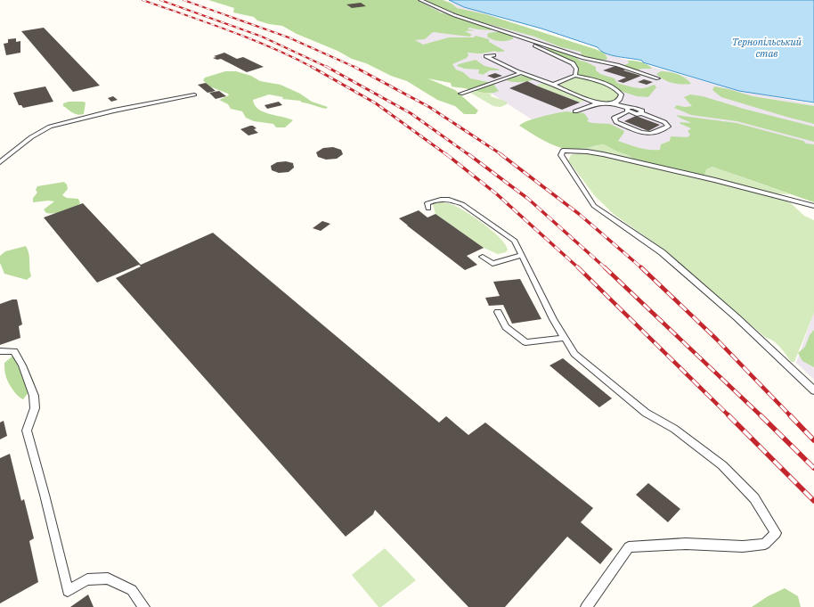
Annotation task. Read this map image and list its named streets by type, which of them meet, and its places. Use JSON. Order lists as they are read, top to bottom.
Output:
{
  "water": ["Тернопільський став"]
}
